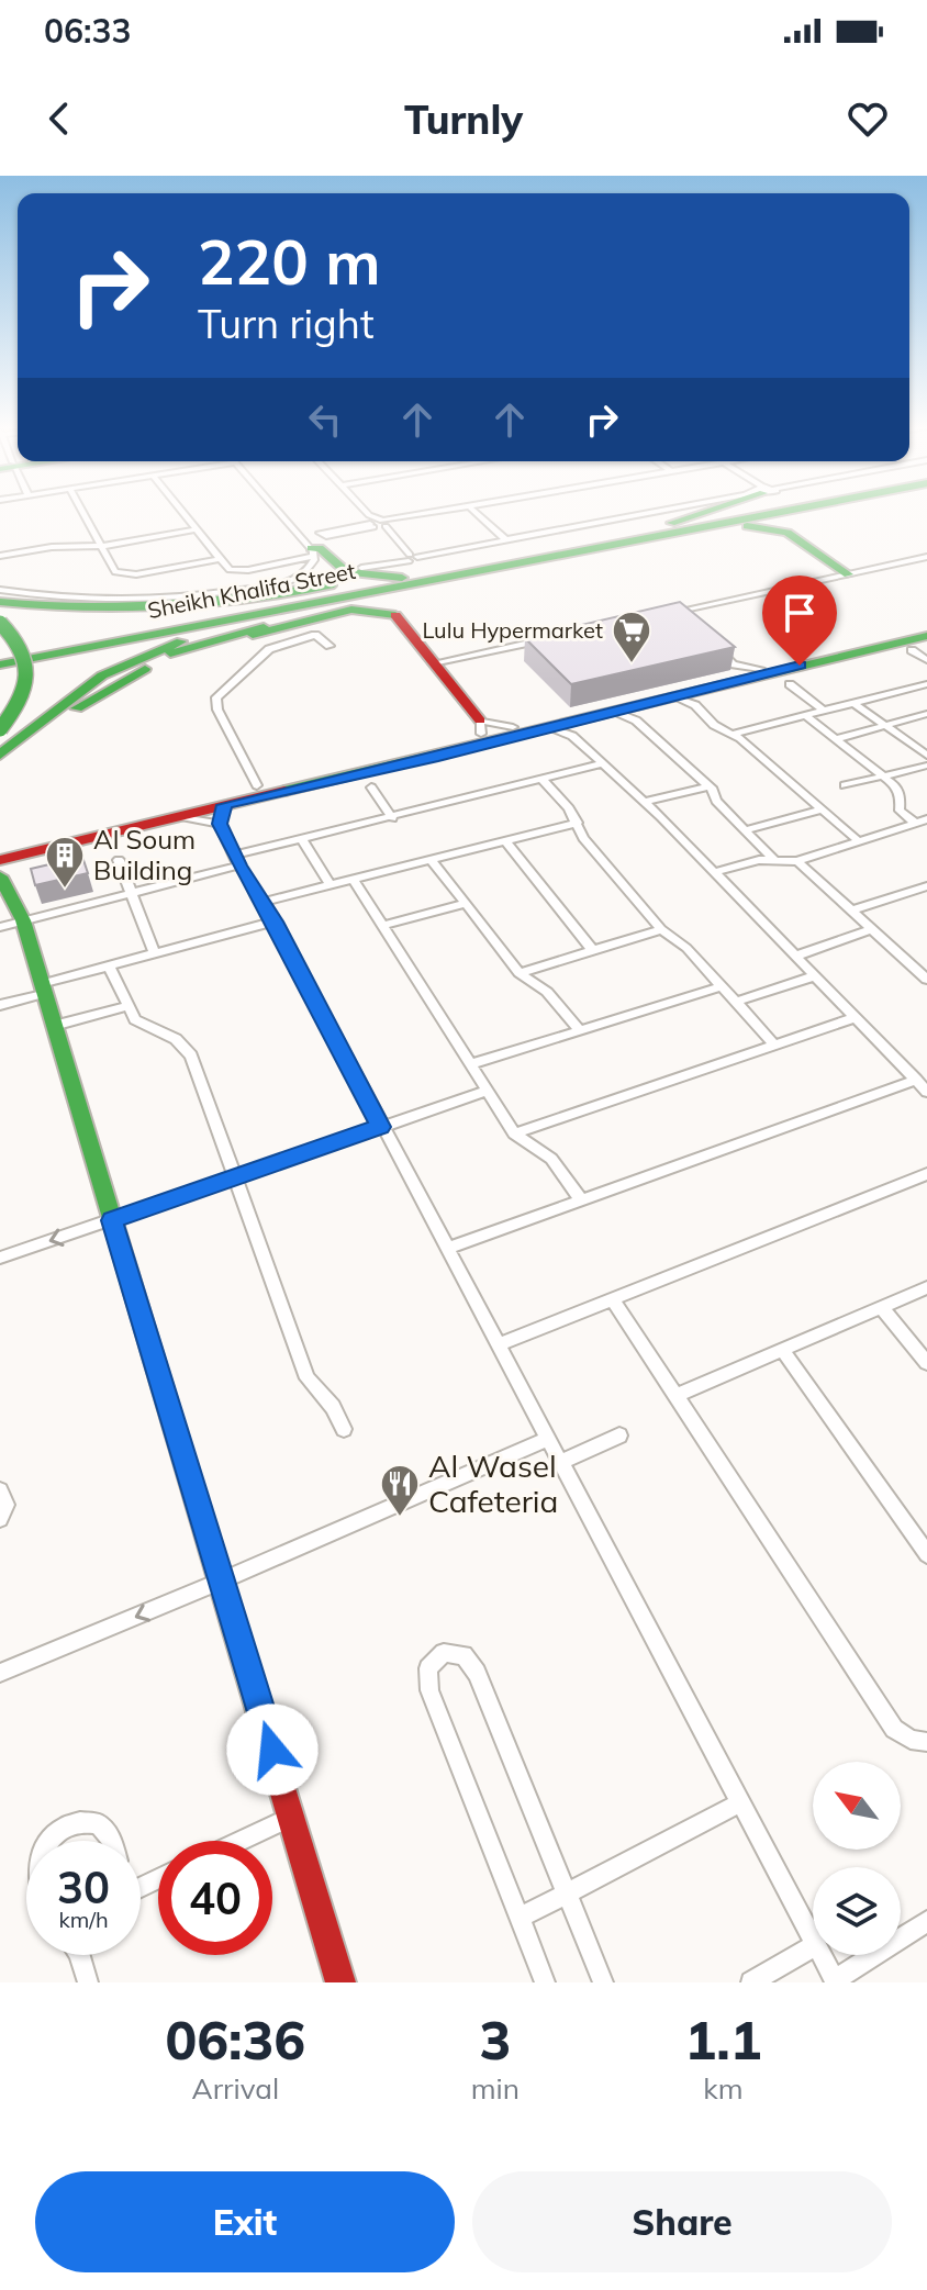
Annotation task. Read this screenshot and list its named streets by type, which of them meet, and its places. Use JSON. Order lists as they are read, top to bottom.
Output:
{
  "streets": {
    "main road": ["Sheikh Khalifa Street"]
  },
  "places": {
    "supermarket": ["Lulu Hypermarket"],
    "building": ["Al Soum Building"],
    "restaurant": ["Al Wasel Cafeteria"]
  },
  "north": "top left",
  "page": {
    "status": "06:33",
    "header": "Turnly",
    "turn": ["220 m", "Turn right"],
    "speed": "30 km/h",
    "limit": "40",
    "eta": [
      "06:36",
      "Arrival",
      "3",
      "min",
      "1.1",
      "km"
    ],
    "buttons": ["Exit", "Share"]
  }
}
